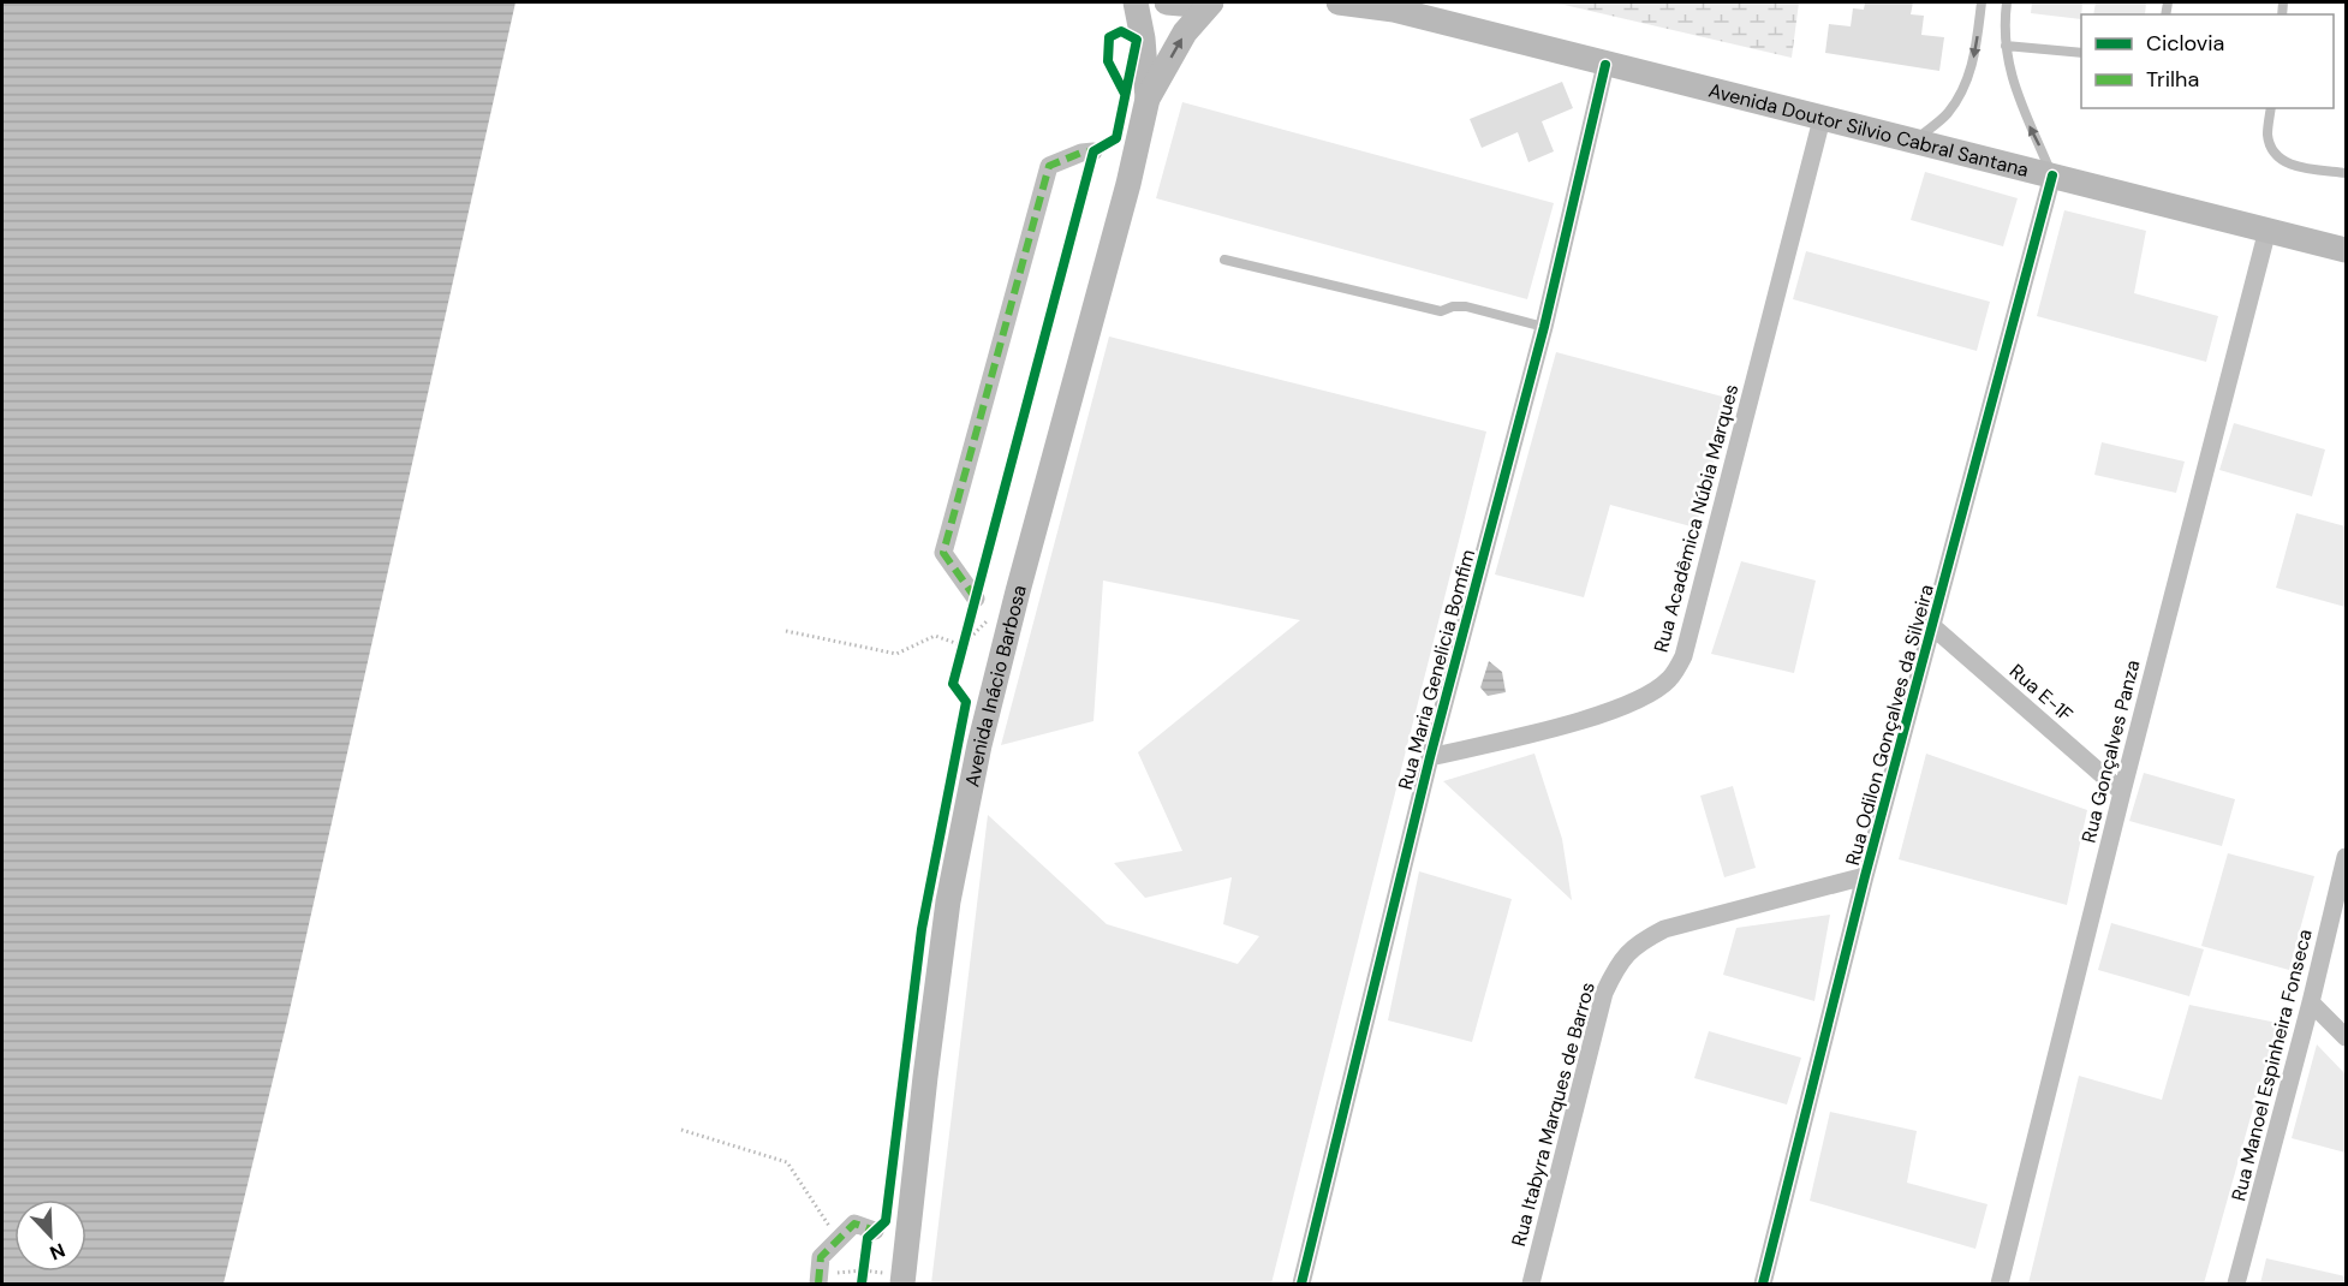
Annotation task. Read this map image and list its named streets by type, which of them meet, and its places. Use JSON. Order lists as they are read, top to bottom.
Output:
{
  "streets": {
    "main road": ["Avenida Doutor Silvio Cabral Santana", "Avenida Inácio Barbosa"],
    "street": [
      "Rua Acadêmica Núbia Marques",
      "Rua Maria Genelicia Bomfim",
      "Rua E-1F",
      "Rua Odilon Gonçalves da Silveira",
      "Rua Gonçalves Panza",
      "Rua Manoel Espinheira Fonseca",
      "Rua Itabyra Marques de Barros"
    ]
  },
  "crossings": [
    ["Avenida Doutor Silvio Cabral Santana", "Rua Acadêmica Núbia Marques"],
    ["Avenida Doutor Silvio Cabral Santana", "Rua Maria Genelicia Bomfim"],
    ["Avenida Doutor Silvio Cabral Santana", "Rua Odilon Gonçalves da Silveira"],
    ["Avenida Doutor Silvio Cabral Santana", "Rua Gonçalves Panza"],
    ["Rua Acadêmica Núbia Marques", "Rua Maria Genelicia Bomfim"],
    ["Rua E-1F", "Rua Odilon Gonçalves da Silveira"],
    ["Rua E-1F", "Rua Gonçalves Panza"],
    ["Rua Odilon Gonçalves da Silveira", "Rua Itabyra Marques de Barros"]
  ],
  "legend": ["Ciclovia", "Trilha"],
  "north": "bottom right"
}
